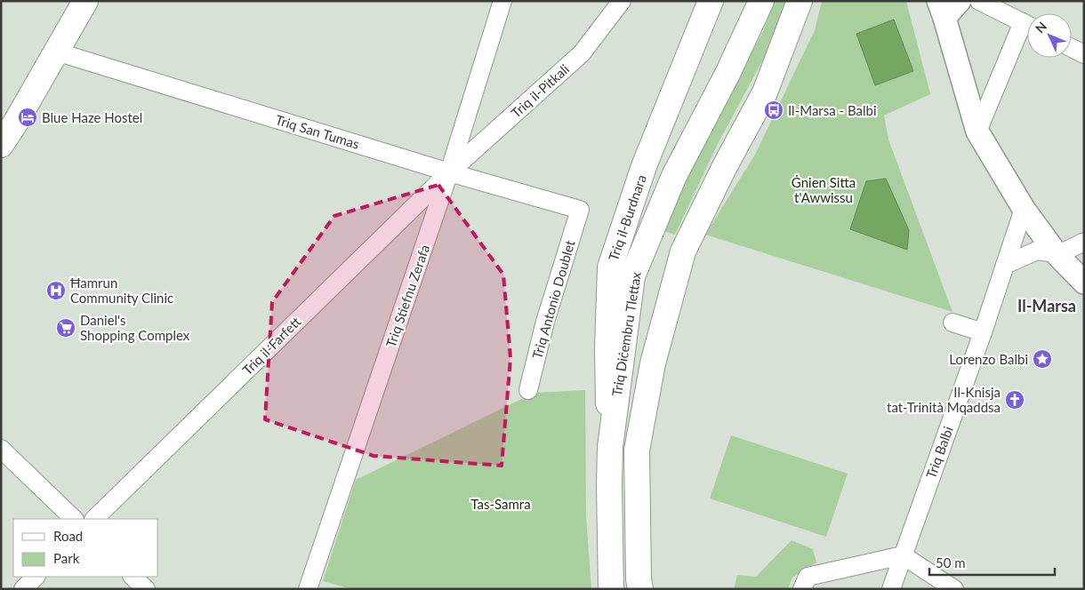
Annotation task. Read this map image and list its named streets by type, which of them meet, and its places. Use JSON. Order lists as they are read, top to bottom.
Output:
{
  "streets": {
    "main road": ["Triq il-Burdnara", "Triq Diċembru Tlettax"],
    "street": [
      "Triq il-Pitkali",
      "Triq San Tumas",
      "Triq Stiefnu Zerafa",
      "Triq Antonio Doublet",
      "Triq il-Farfett",
      "Triq Balbi"
    ]
  },
  "crossings": [
    ["Triq il-Pitkali", "Triq San Tumas"],
    ["Triq il-Pitkali", "Triq Stiefnu Zerafa"],
    ["Triq il-Pitkali", "Triq il-Farfett"],
    ["Triq San Tumas", "Triq Stiefnu Zerafa"],
    ["Triq San Tumas", "Triq Antonio Doublet"],
    ["Triq San Tumas", "Triq il-Farfett"],
    ["Triq il-Burdnara", "Triq Diċembru Tlettax"],
    ["Triq Stiefnu Zerafa", "Triq il-Farfett"]
  ],
  "districts": ["Il-Marsa"],
  "parks": ["Ġnien Sitta t'Awwissu", "Tas-Samra"],
  "places": {
    "bus stop": ["Il-Marsa - Balbi"],
    "hotel": ["Blue Haze Hostel"],
    "hospital": ["Ħamrun Community Clinic"],
    "supermarket": ["Daniel's Shopping Complex"],
    "place": ["Lorenzo Balbi"],
    "church": ["Il-Knisja tat-Trinità Mqaddsa"]
  },
  "legend": ["Road", "Park"],
  "scale_bar": "50 m",
  "north": "top left"
}
